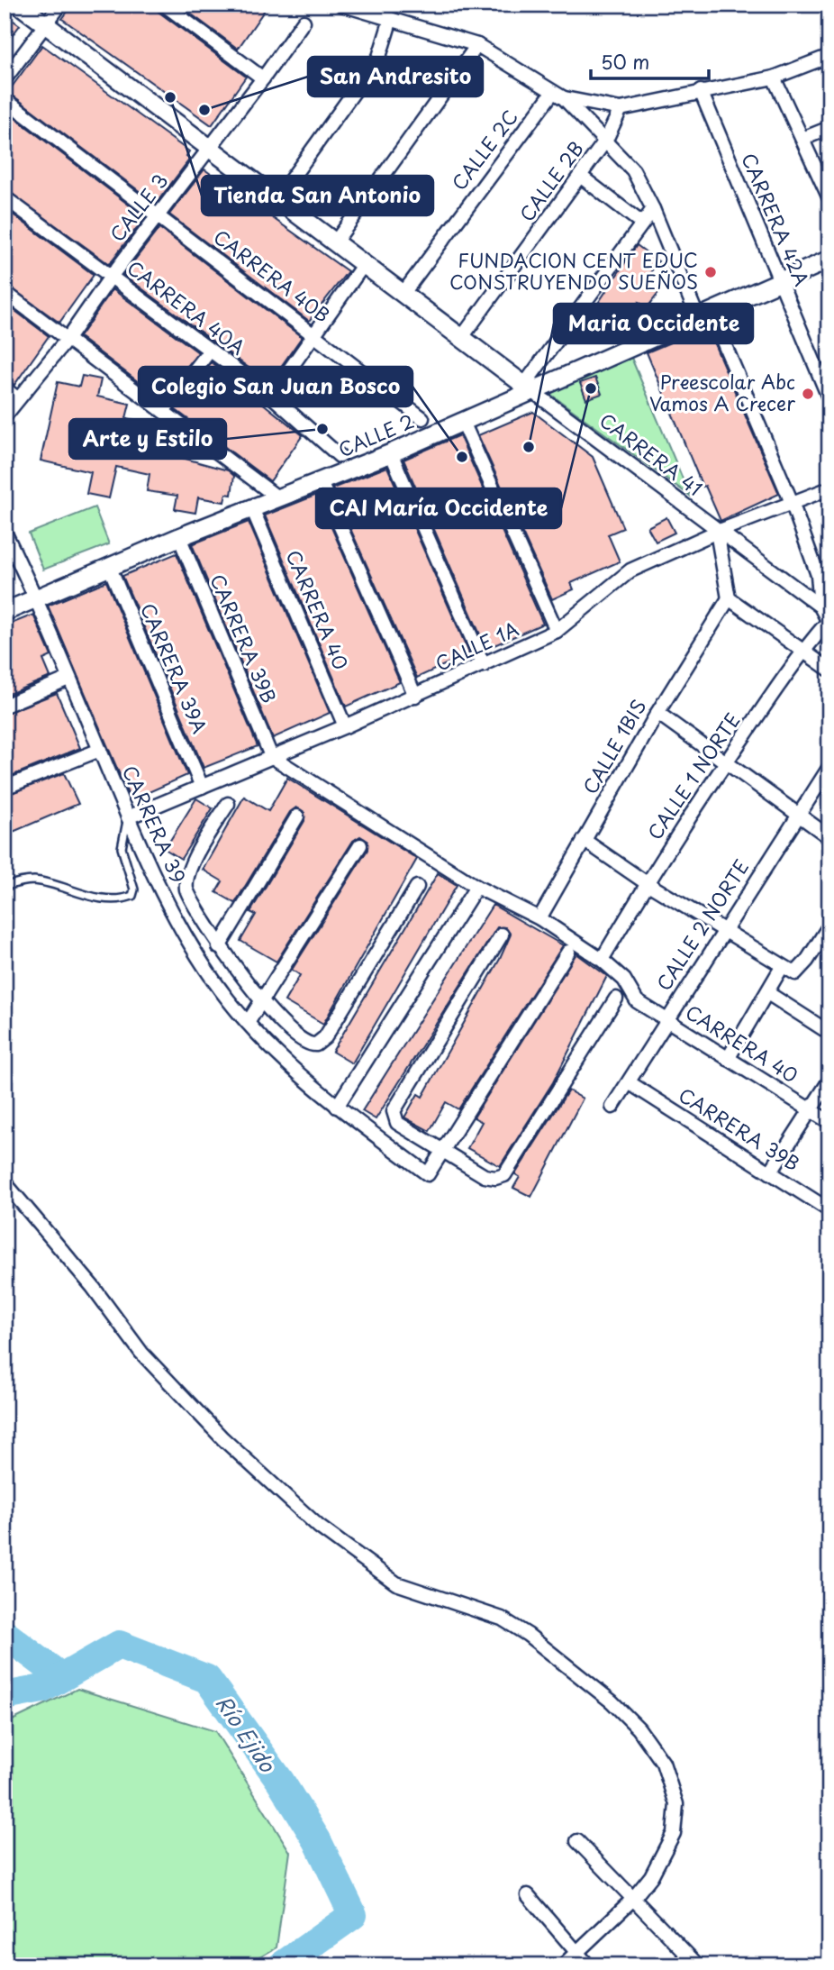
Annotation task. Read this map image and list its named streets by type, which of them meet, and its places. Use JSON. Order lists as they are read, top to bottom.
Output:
{
  "streets": {
    "street": [
      "CALLE 2C",
      "CALLE 2B",
      "CALLE 3",
      "CARRERA 42A",
      "CARRERA 40B",
      "CARRERA 40A",
      "CALLE 2",
      "CARRERA 41",
      "CARRERA 40",
      "CARRERA 39B",
      "CALLE 1A",
      "CARRERA 39A",
      "CALLE 1BIS",
      "CALLE 1 NORTE",
      "CARRERA 39",
      "CALLE 2 NORTE"
    ]
  },
  "crossings": [
    ["CALLE 2C", "CARRERA 41"],
    ["CALLE 2B", "CARRERA 41"],
    ["CALLE 3", "CARRERA 40B"],
    ["CALLE 3", "CARRERA 40A"],
    ["CALLE 3", "CARRERA 41"],
    ["CARRERA 42A", "CALLE 2"],
    ["CALLE 2", "CARRERA 41"],
    ["CALLE 2", "CARRERA 40"],
    ["CALLE 2", "CARRERA 39B"],
    ["CALLE 2", "CARRERA 39A"],
    ["CALLE 2", "CARRERA 39"],
    ["CARRERA 41", "CALLE 1A"],
    ["CARRERA 41", "CALLE 1 NORTE"],
    ["CARRERA 40", "CALLE 1A"],
    ["CARRERA 40", "CALLE 1 NORTE"],
    ["CARRERA 40", "CALLE 2 NORTE"],
    ["CARRERA 39B", "CALLE 1A"],
    ["CARRERA 39B", "CALLE 2 NORTE"],
    ["CALLE 1A", "CARRERA 39A"],
    ["CALLE 1A", "CARRERA 39"]
  ],
  "water": ["Río Ejido"],
  "places": [
    "Tienda San Antonio",
    "San Andresito",
    "FUNDACION CENT EDUC CONSTRUYENDO SUEÑOS",
    "CAI María Occidente",
    "Preescolar Abc Vamos A Crecer",
    "Arte y Estilo",
    "Maria Occidente",
    "Colegio San Juan Bosco"
  ],
  "scale_bar": "50 m"
}
